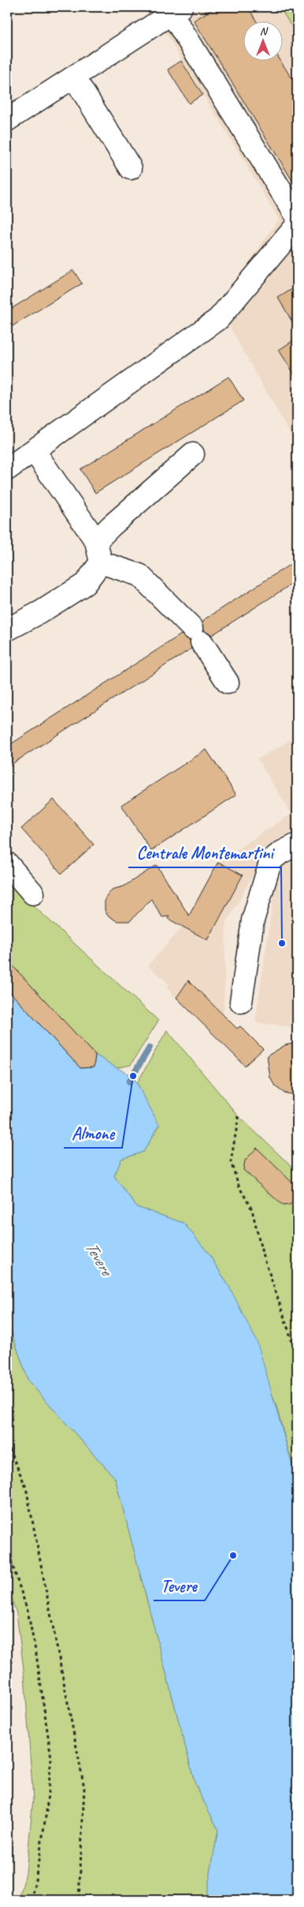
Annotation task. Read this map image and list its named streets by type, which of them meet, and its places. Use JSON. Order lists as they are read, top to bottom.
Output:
{
  "water": ["Tevere"],
  "places": ["Centrale Montemartini", "Almone", "Tevere"],
  "north": "top"
}
